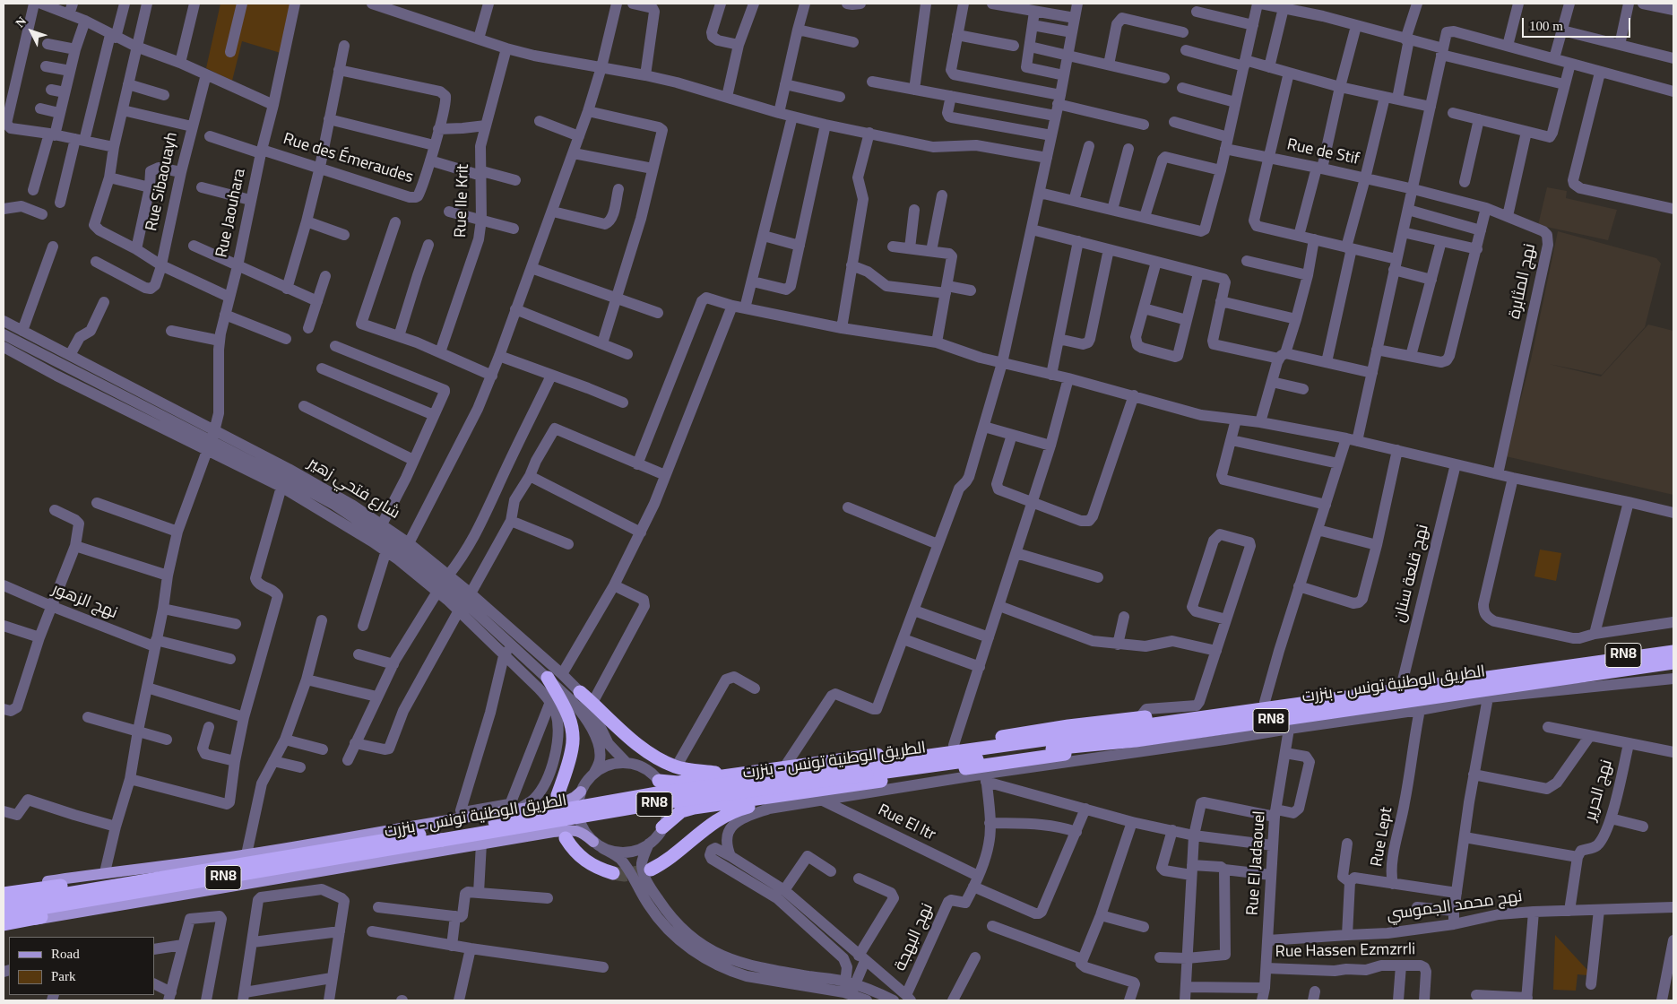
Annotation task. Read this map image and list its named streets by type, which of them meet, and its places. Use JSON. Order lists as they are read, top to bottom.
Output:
{
  "streets": {
    "highway": ["RN8", "الطريق الوطنية تونس - بنزرت"],
    "street": [
      "Rue de Stif",
      "Rue des Émeraudes",
      "Rue Sibaouayh",
      "Rue Ile Krit",
      "Rue Jaouhara",
      "نهج المثابرة",
      "شارع فتحي زهير",
      "نهج قلعة سنان",
      "نهج الزهور",
      "نهج الحرير",
      "Rue El Itr",
      "Rue Lept",
      "Rue El Jadaouel",
      "نهج محمد الجموسي",
      "نهج البهجة",
      "Rue Hassen Ezmzrrli"
    ]
  },
  "crossings": [
    ["Rue de Stif", "نهج المثابرة"],
    ["Rue des Émeraudes", "Rue Jaouhara"],
    ["Rue Jaouhara", "شارع فتحي زهير"],
    ["Rue Jaouhara", "نهج الزهور"],
    ["شارع فتحي زهير", "RN8"],
    ["نهج قلعة سنان", "الطريق الوطنية تونس - بنزرت"],
    ["RN8", "الطريق الوطنية تونس - بنزرت"],
    ["Rue El Itr", "نهج البهجة"],
    ["Rue El Jadaouel", "نهج محمد الجموسي"],
    ["Rue El Jadaouel", "Rue Hassen Ezmzrrli"]
  ],
  "legend": ["Road", "Park"],
  "scale_bar": "100 m",
  "north": "top left"
}
